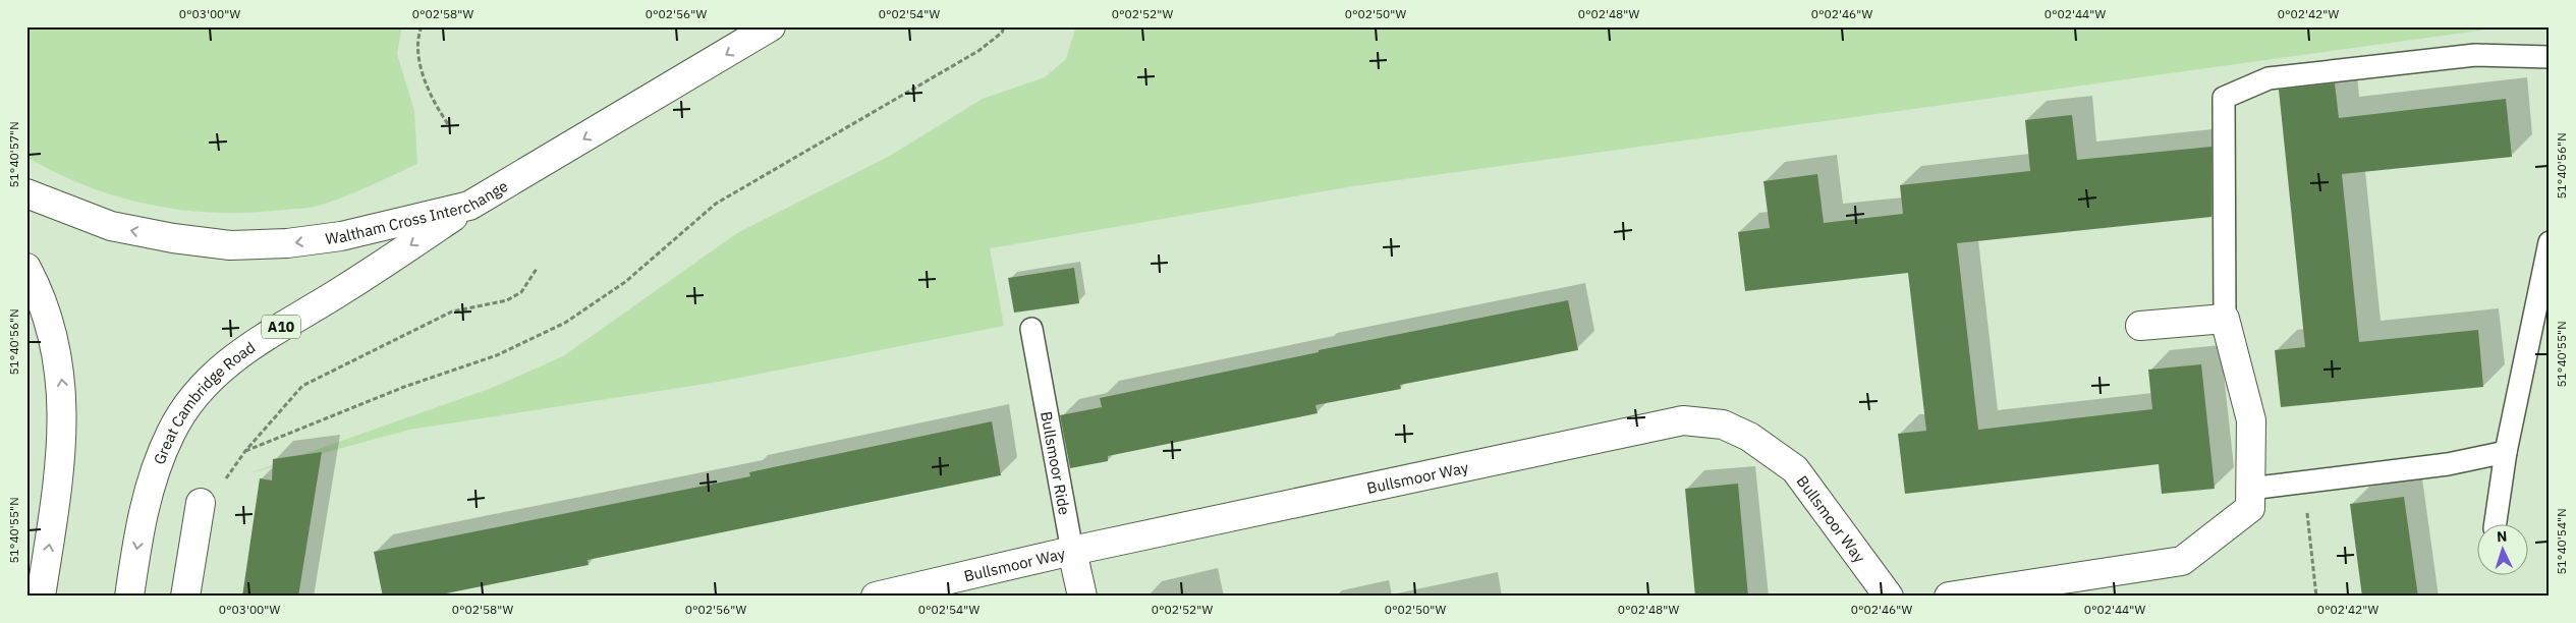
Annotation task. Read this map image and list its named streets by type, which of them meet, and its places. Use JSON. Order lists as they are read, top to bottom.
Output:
{
  "streets": {
    "main road": [
      "Waltham Cross Interchange",
      "A10",
      "Great Cambridge Road",
      "Bullsmoor Ride",
      "Bullsmoor Way"
    ]
  },
  "crossings": [
    ["Waltham Cross Interchange", "Great Cambridge Road"],
    ["Bullsmoor Ride", "Bullsmoor Way"]
  ],
  "one_way": ["Waltham Cross Interchange", "Great Cambridge Road"],
  "north": "top",
  "coordinates": [
    "0°03'00\"W",
    "0°02'58\"W",
    "0°02'56\"W",
    "0°02'54\"W",
    "0°02'52\"W",
    "0°02'50\"W",
    "0°02'48\"W",
    "0°02'46\"W",
    "0°02'44\"W",
    "0°02'42\"W",
    "51°40'57\"N",
    "51°40'56\"N",
    "51°40'55\"N",
    "51°40'54\"N"
  ]
}
